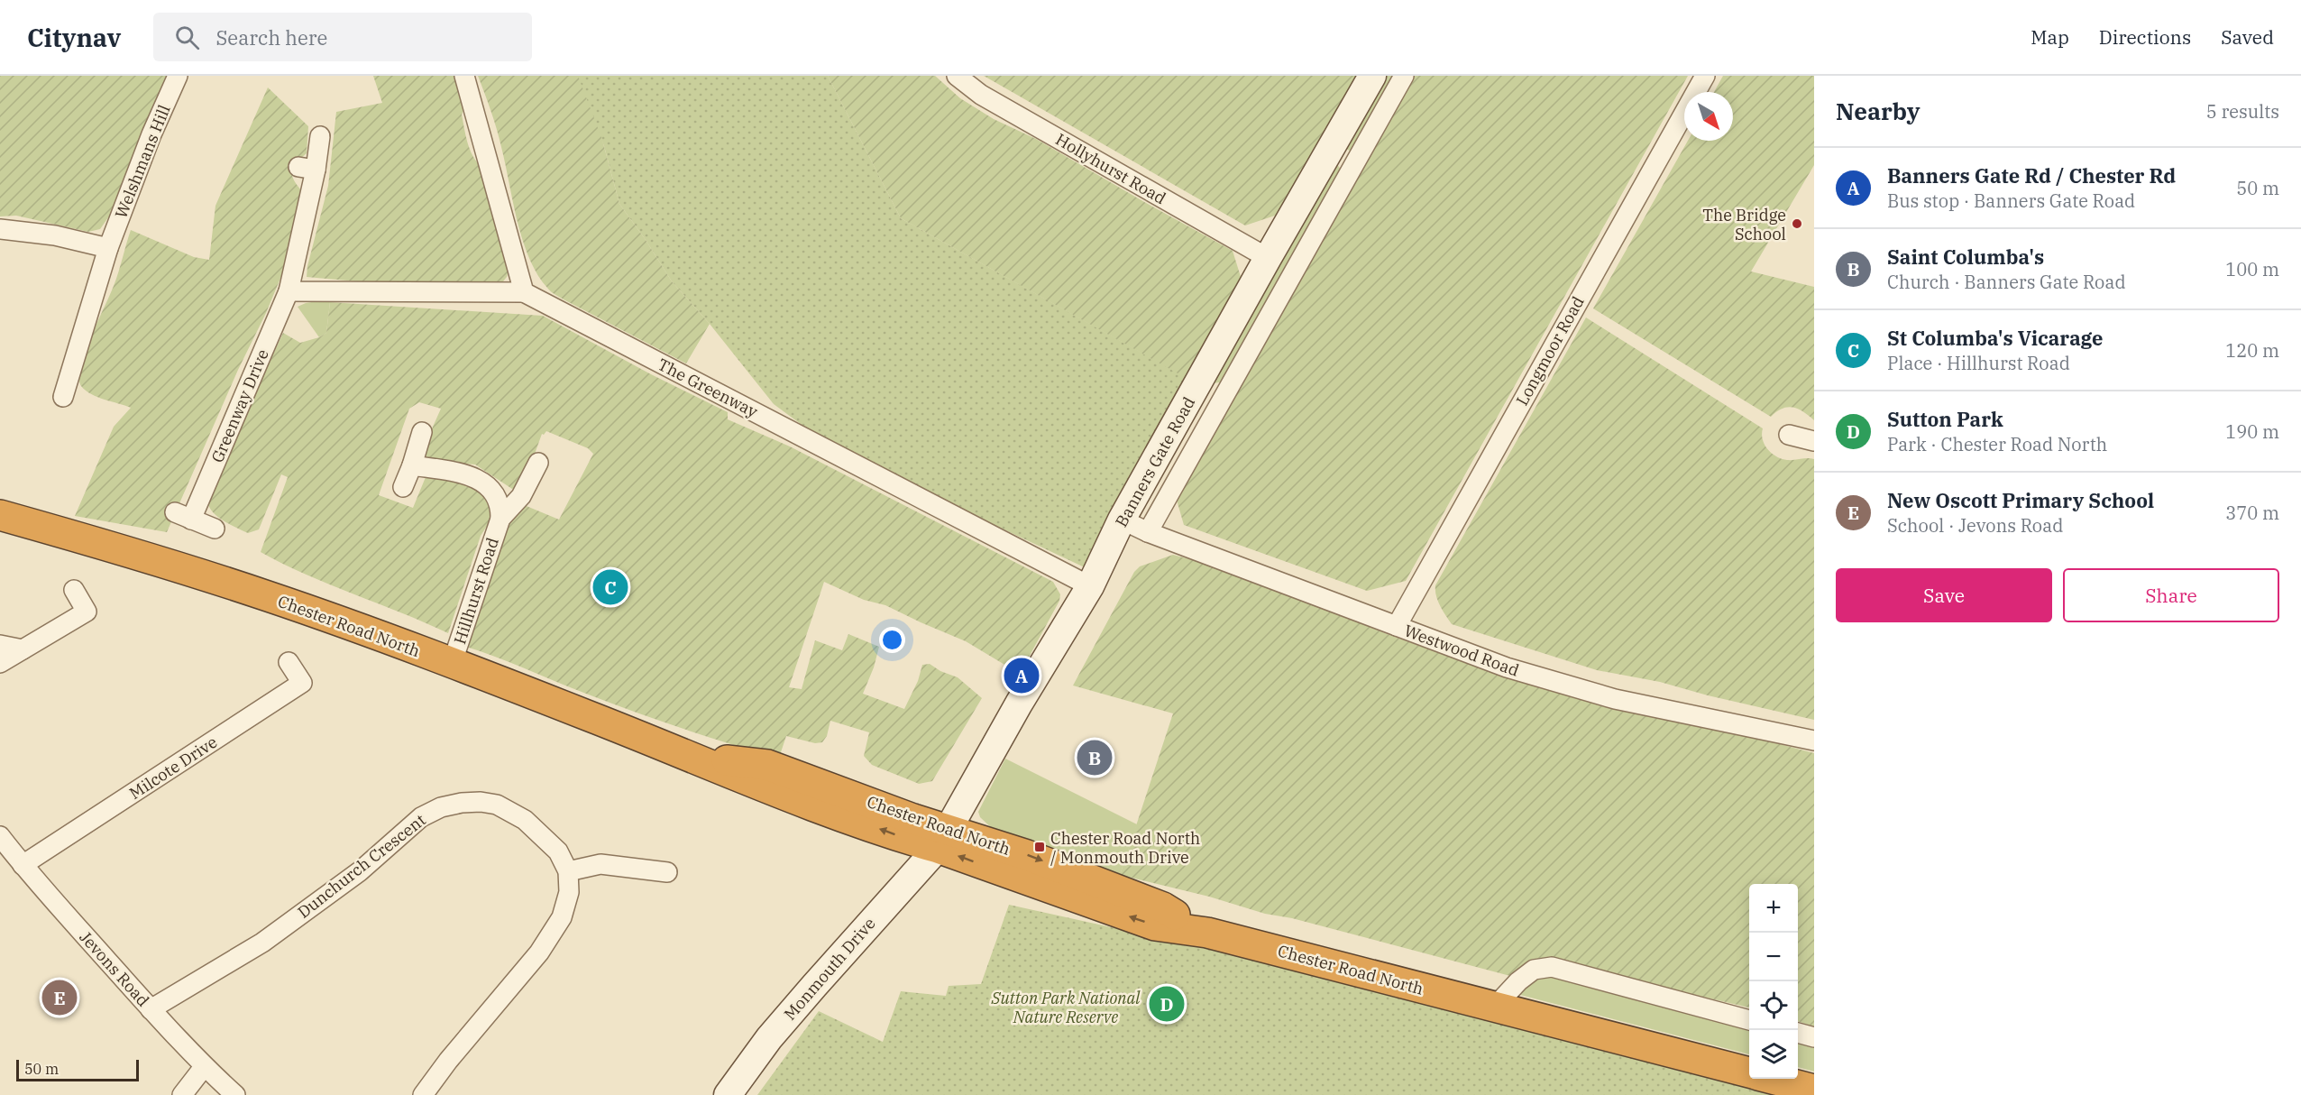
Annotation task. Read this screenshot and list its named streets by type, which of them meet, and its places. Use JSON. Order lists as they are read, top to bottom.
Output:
{
  "streets": {
    "highway": ["Chester Road North"],
    "street": [
      "Welshmans Hill",
      "Hollyhurst Road",
      "Longmoor Road",
      "The Greenway",
      "Greenway Drive",
      "Banners Gate Road",
      "Hillhurst Road",
      "Westwood Road",
      "Milcote Drive",
      "Dunchurch Crescent",
      "Jevons Road",
      "Monmouth Drive"
    ]
  },
  "crossings": [
    ["Hollyhurst Road", "Banners Gate Road"],
    ["Longmoor Road", "Westwood Road"],
    ["The Greenway", "Banners Gate Road"],
    ["Banners Gate Road", "Chester Road North"],
    ["Banners Gate Road", "Westwood Road"],
    ["Banners Gate Road", "Monmouth Drive"],
    ["Hillhurst Road", "Chester Road North"],
    ["Chester Road North", "Monmouth Drive"],
    ["Milcote Drive", "Jevons Road"],
    ["Dunchurch Crescent", "Jevons Road"]
  ],
  "parks": ["Sutton Park National Nature Reserve"],
  "places": {
    "other": ["The Bridge School"],
    "transit": ["Chester Road North / Monmouth Drive"]
  },
  "scale_bar": "50 m",
  "north": "bottom right",
  "page": {
    "header": "Citynav",
    "search": "Search here",
    "nav": ["Map", "Directions", "Saved"],
    "heading": ["Nearby", "5 results"],
    "list": [
      {
        "mark": "A",
        "name": "Banners Gate Rd / Chester Rd",
        "note": "Bus stop · Banners Gate Road",
        "value": "50 m"
      },
      {
        "mark": "B",
        "name": "Saint Columba's",
        "note": "Church · Banners Gate Road",
        "value": "100 m"
      },
      {
        "mark": "C",
        "name": "St Columba's Vicarage",
        "note": "Place · Hillhurst Road",
        "value": "120 m"
      },
      {
        "mark": "D",
        "name": "Sutton Park",
        "note": "Park · Chester Road North",
        "value": "190 m"
      },
      {
        "mark": "E",
        "name": "New Oscott Primary School",
        "note": "School · Jevons Road",
        "value": "370 m"
      }
    ],
    "buttons": ["Save", "Share"],
    "pins": [
      "C",
      "A",
      "B",
      "E",
      "D"
    ],
    "map_buttons": ["+", "−"],
    "scale": "50 m"
  }
}
